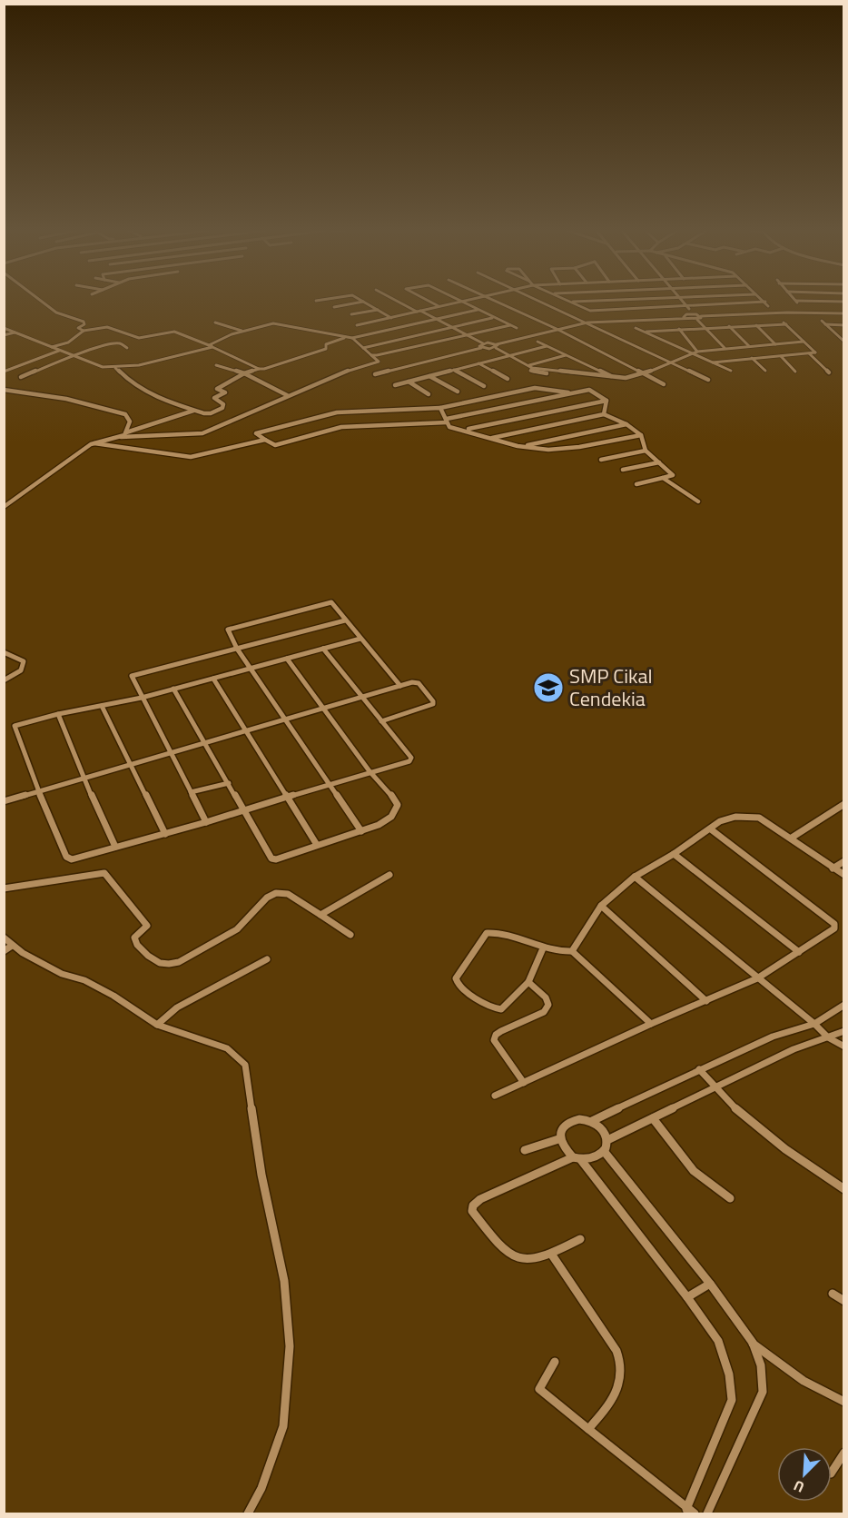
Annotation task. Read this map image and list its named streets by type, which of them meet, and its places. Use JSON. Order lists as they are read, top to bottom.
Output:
{
  "places": {
    "school or university": ["SMP Cikal Cendekia"]
  },
  "north": "bottom left"
}
